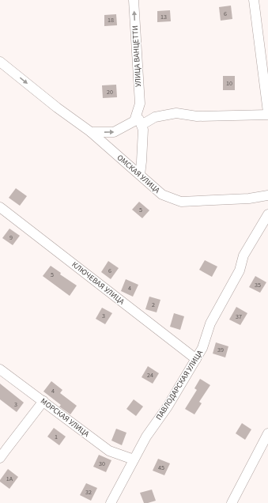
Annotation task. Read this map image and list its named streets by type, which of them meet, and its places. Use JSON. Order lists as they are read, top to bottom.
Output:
{
  "streets": {
    "street": [
      "УЛИЦА ВАНЦЕТТИ",
      "ОМСКАЯ УЛИЦА",
      "КЛЮЧЕВАЯ УЛИЦА",
      "ПАВЛОДАРСКАЯ УЛИЦА",
      "МОРСКАЯ УЛИЦА"
    ]
  },
  "crossings": [
    ["КЛЮЧЕВАЯ УЛИЦА", "ПАВЛОДАРСКАЯ УЛИЦА"],
    ["ПАВЛОДАРСКАЯ УЛИЦА", "МОРСКАЯ УЛИЦА"]
  ],
  "one_way": ["УЛИЦА ВАНЦЕТТИ", "ОМСКАЯ УЛИЦА"],
  "house_numbers": [
    "6",
    "13",
    "18",
    "10",
    "20",
    "5",
    "9",
    "6",
    "5",
    "35",
    "4",
    "2",
    "3",
    "37",
    "39",
    "24",
    "4",
    "3",
    "1",
    "30",
    "45",
    "1А",
    "32"
  ]
}
